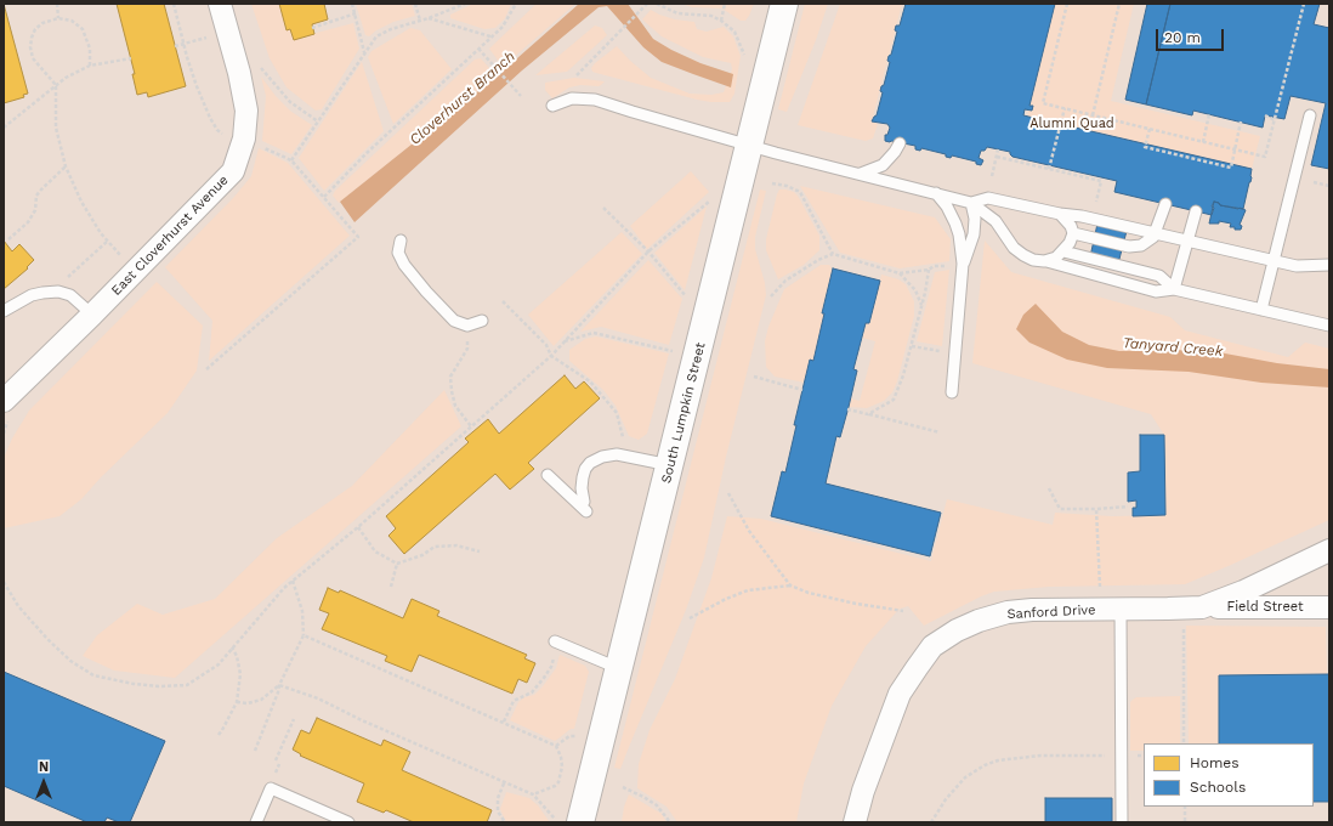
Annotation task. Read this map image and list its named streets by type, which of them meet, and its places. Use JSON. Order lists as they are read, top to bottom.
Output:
{
  "streets": {
    "main road": ["South Lumpkin Street"],
    "street": ["East Cloverhurst Avenue", "Field Street", "Sanford Drive"]
  },
  "crossings": [
    ["Field Street", "Sanford Drive"]
  ],
  "water": ["Cloverhurst Branch", "Tanyard Creek"],
  "parks": ["Alumni Quad"],
  "legend": ["Homes", "Schools"],
  "scale_bar": "20 m",
  "north": "top"
}
